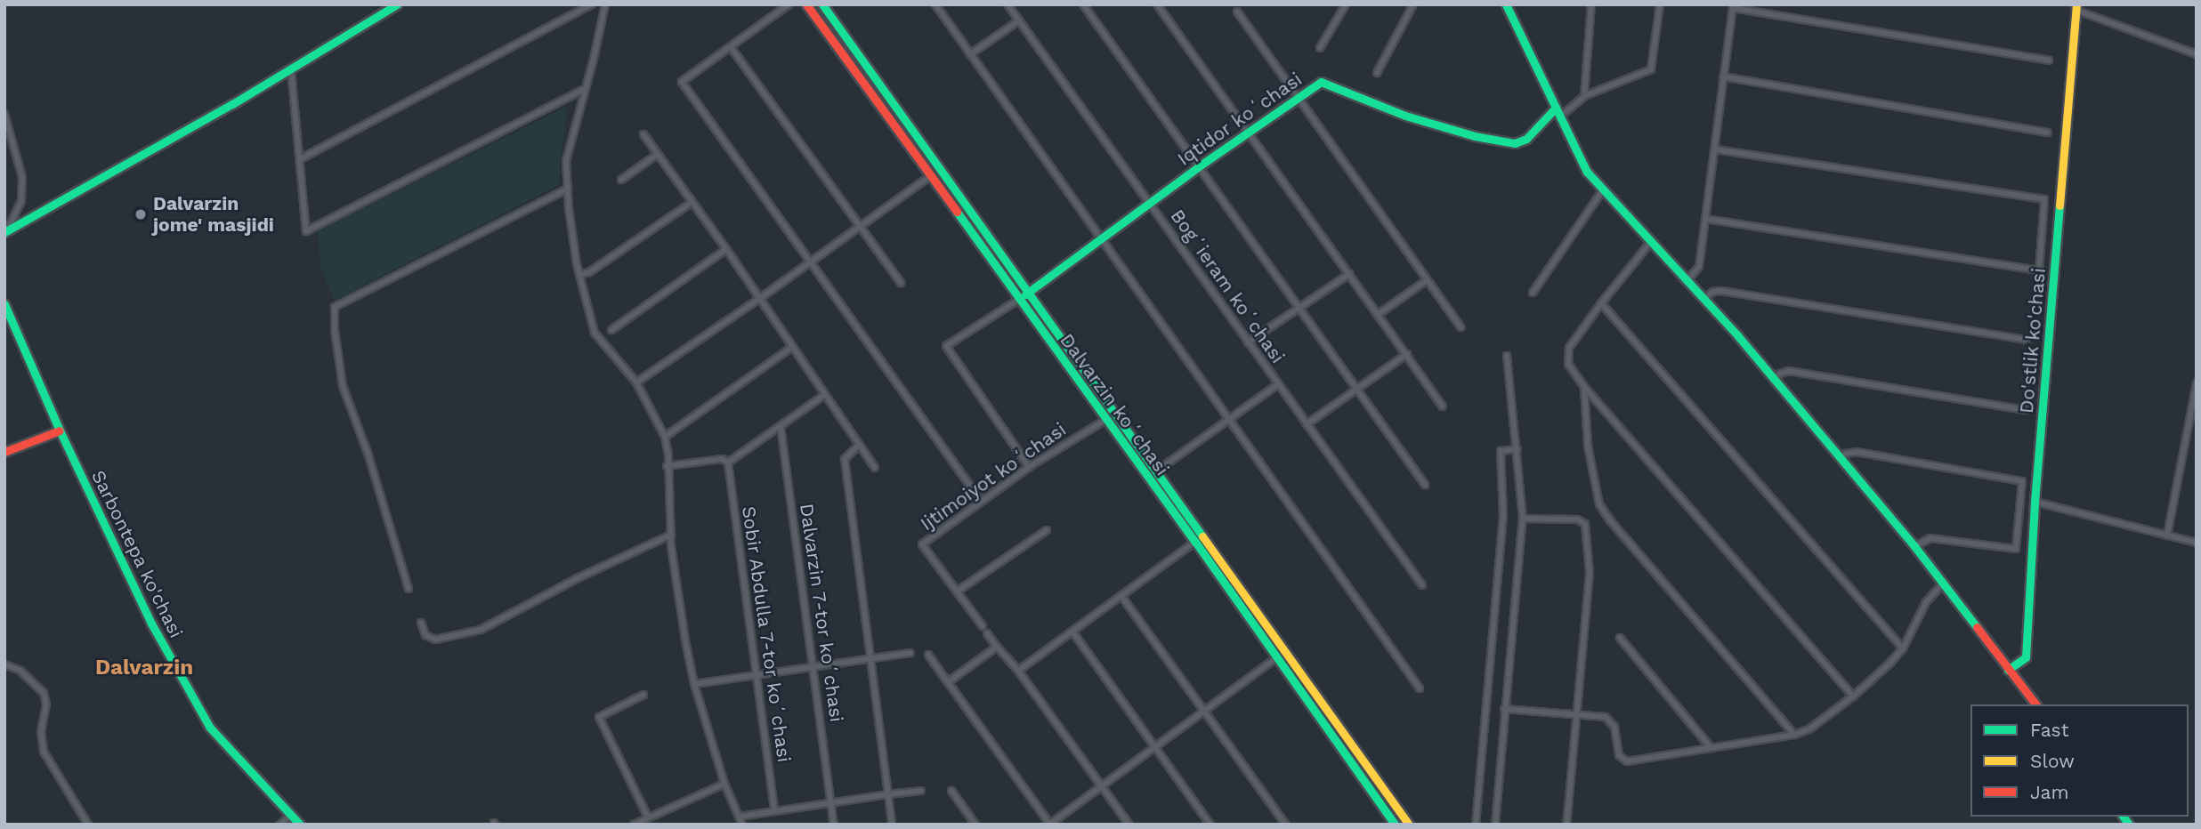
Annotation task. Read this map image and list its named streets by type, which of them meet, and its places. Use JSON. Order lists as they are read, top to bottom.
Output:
{
  "streets": {
    "street": [
      "Iqtidor koʻchasi",
      "Bogʻieram koʻchasi",
      "Do'stlik ko'chasi",
      "Dalvarzin koʻchasi",
      "Ijtimoiyot koʻchasi",
      "Sarbontepa ko'chasi",
      "Dalvarzin 7-tor koʻchasi",
      "Sobir Abdulla 7-tor koʻchasi"
    ]
  },
  "crossings": [
    ["Iqtidor koʻchasi", "Bogʻieram koʻchasi"],
    ["Iqtidor koʻchasi", "Dalvarzin koʻchasi"],
    ["Dalvarzin koʻchasi", "Ijtimoiyot koʻchasi"]
  ],
  "districts": ["Dalvarzin"],
  "places": ["Dalvarzin jome' masjidi"],
  "legend": ["Fast", "Slow", "Jam"]
}
